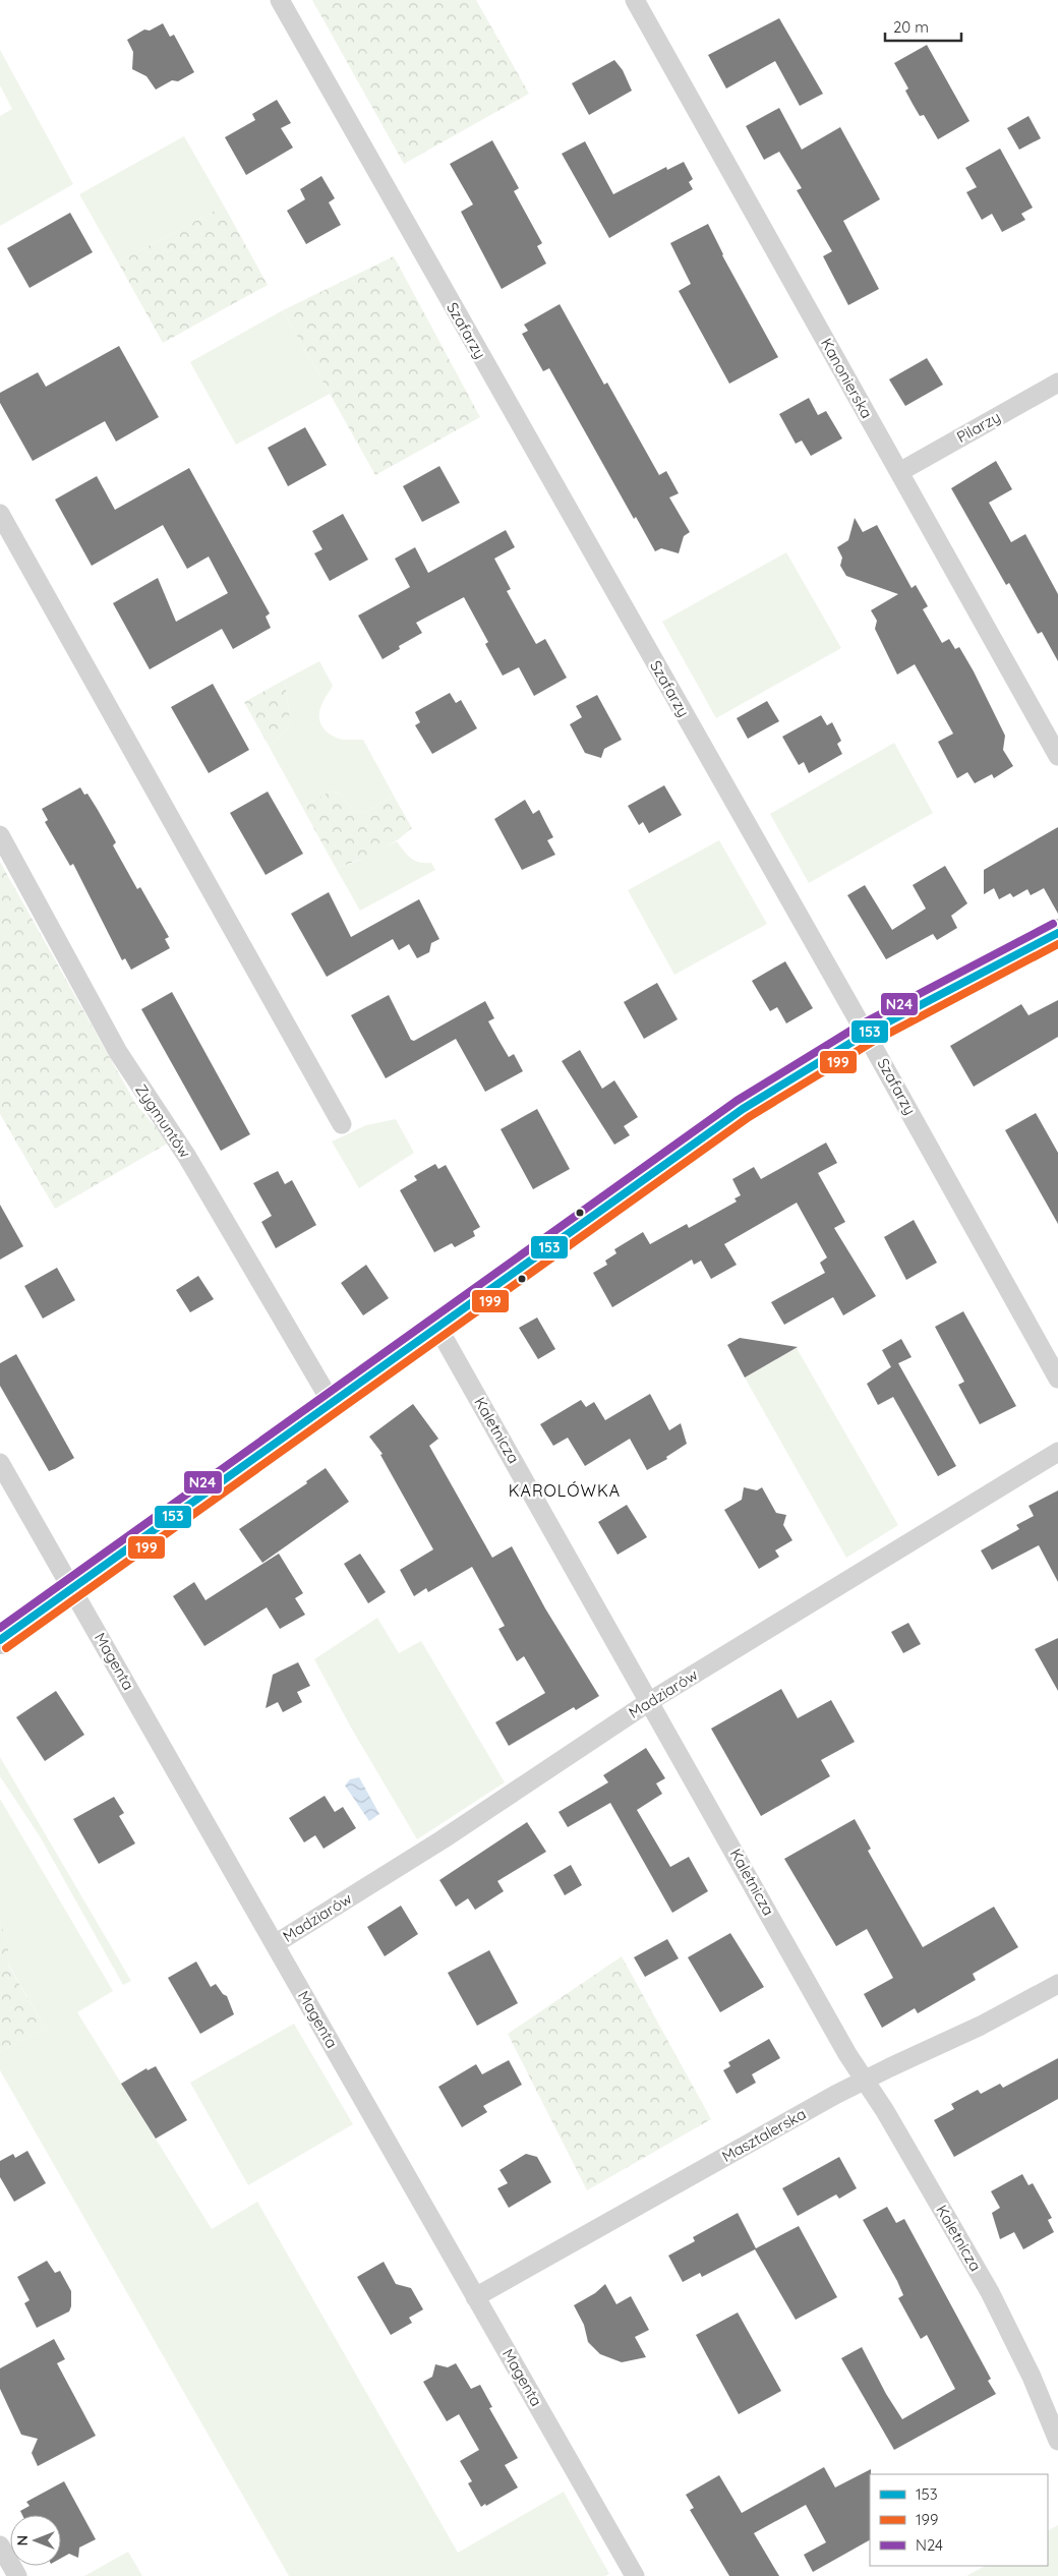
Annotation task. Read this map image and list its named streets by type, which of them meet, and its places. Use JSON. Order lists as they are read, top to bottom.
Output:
{
  "streets": {
    "street": [
      "Szafarzy",
      "Kanonierska",
      "Pilarzy",
      "Zygmuntów",
      "Kaletnicza",
      "Magenta",
      "Madziarów",
      "Masztalerska"
    ]
  },
  "crossings": [
    ["Kanonierska", "Pilarzy"],
    ["Kaletnicza", "Madziarów"],
    ["Kaletnicza", "Masztalerska"],
    ["Magenta", "Madziarów"],
    ["Magenta", "Masztalerska"]
  ],
  "districts": ["KAROLÓWKA"],
  "lines": ["transit line N24", "transit line 153", "transit line 199"],
  "legend": ["153", "199", "N24"],
  "scale_bar": "20 m",
  "north": "left"
}
